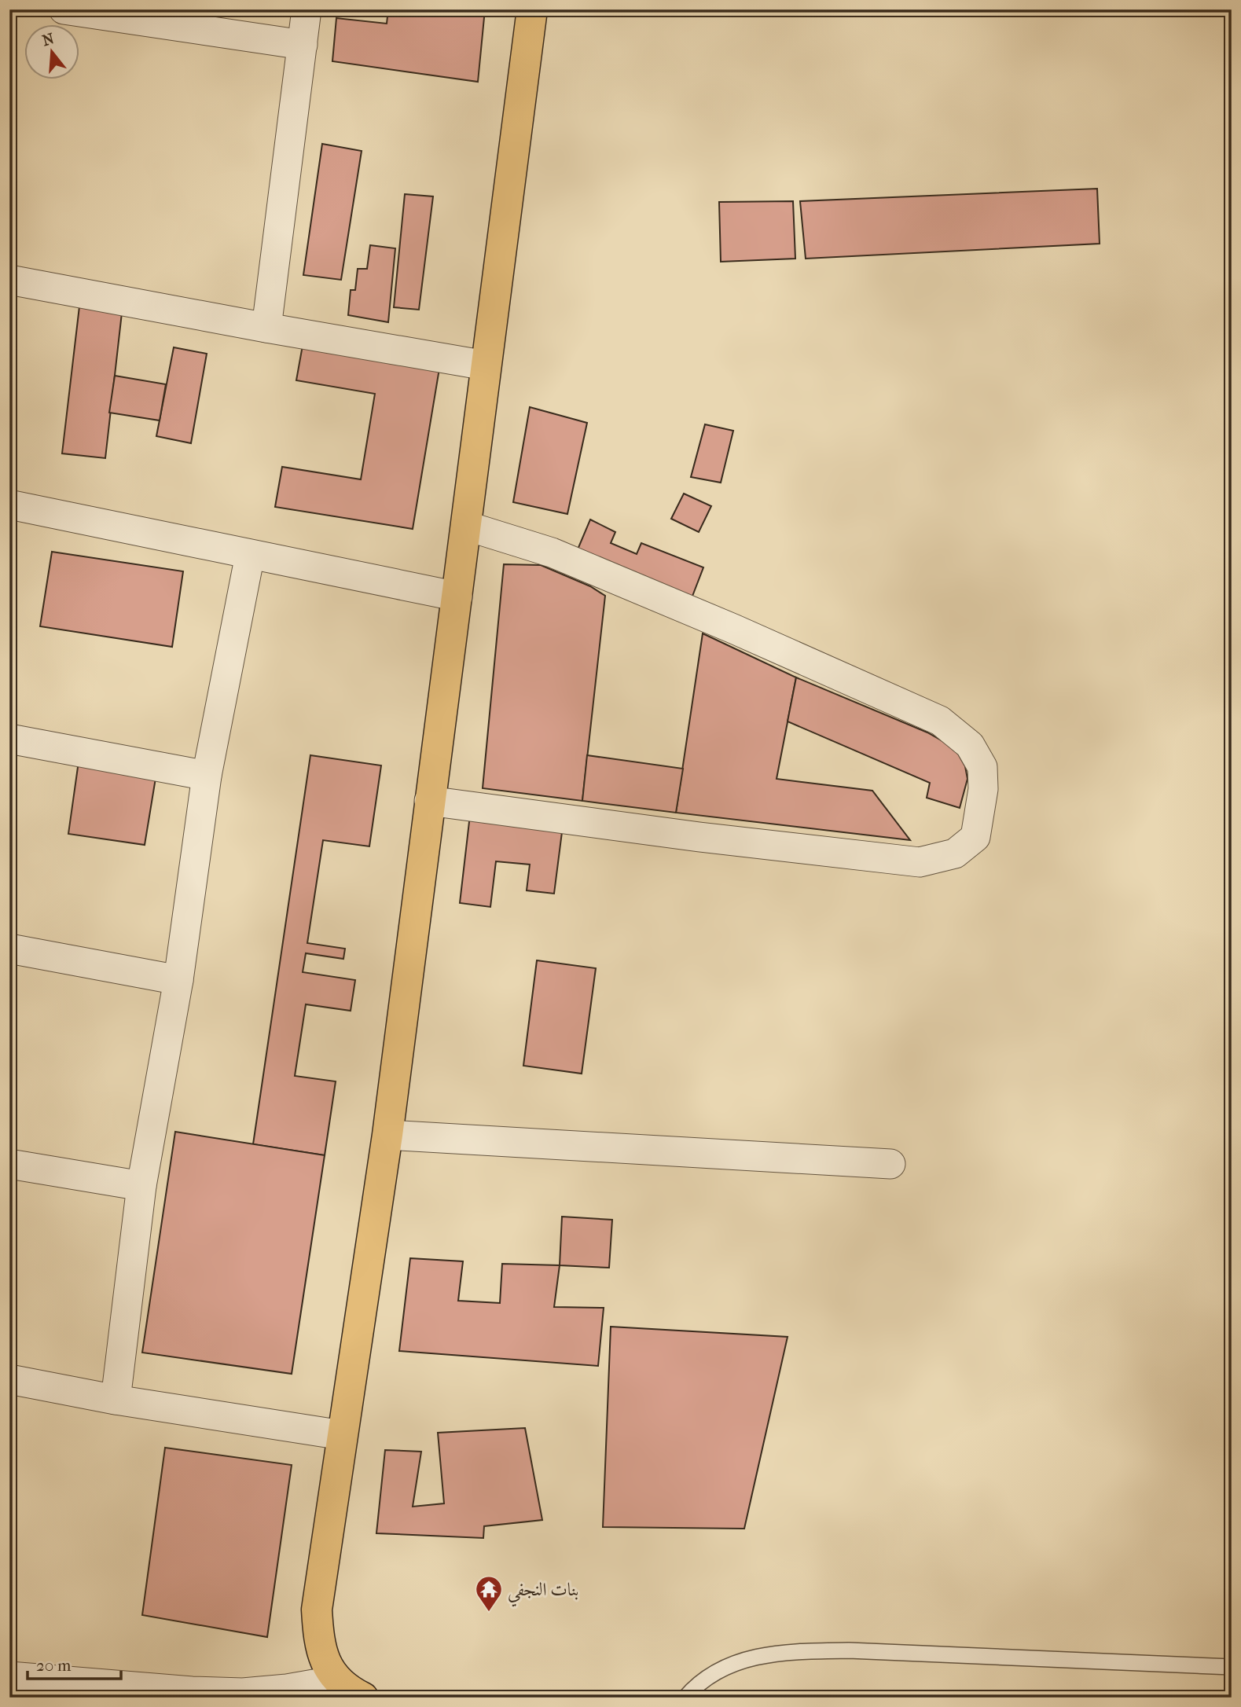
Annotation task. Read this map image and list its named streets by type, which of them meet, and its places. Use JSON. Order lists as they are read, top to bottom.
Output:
{
  "places": {
    "temple": ["بنات النجفي"]
  },
  "scale_bar": "20 m",
  "north": "top"
}
